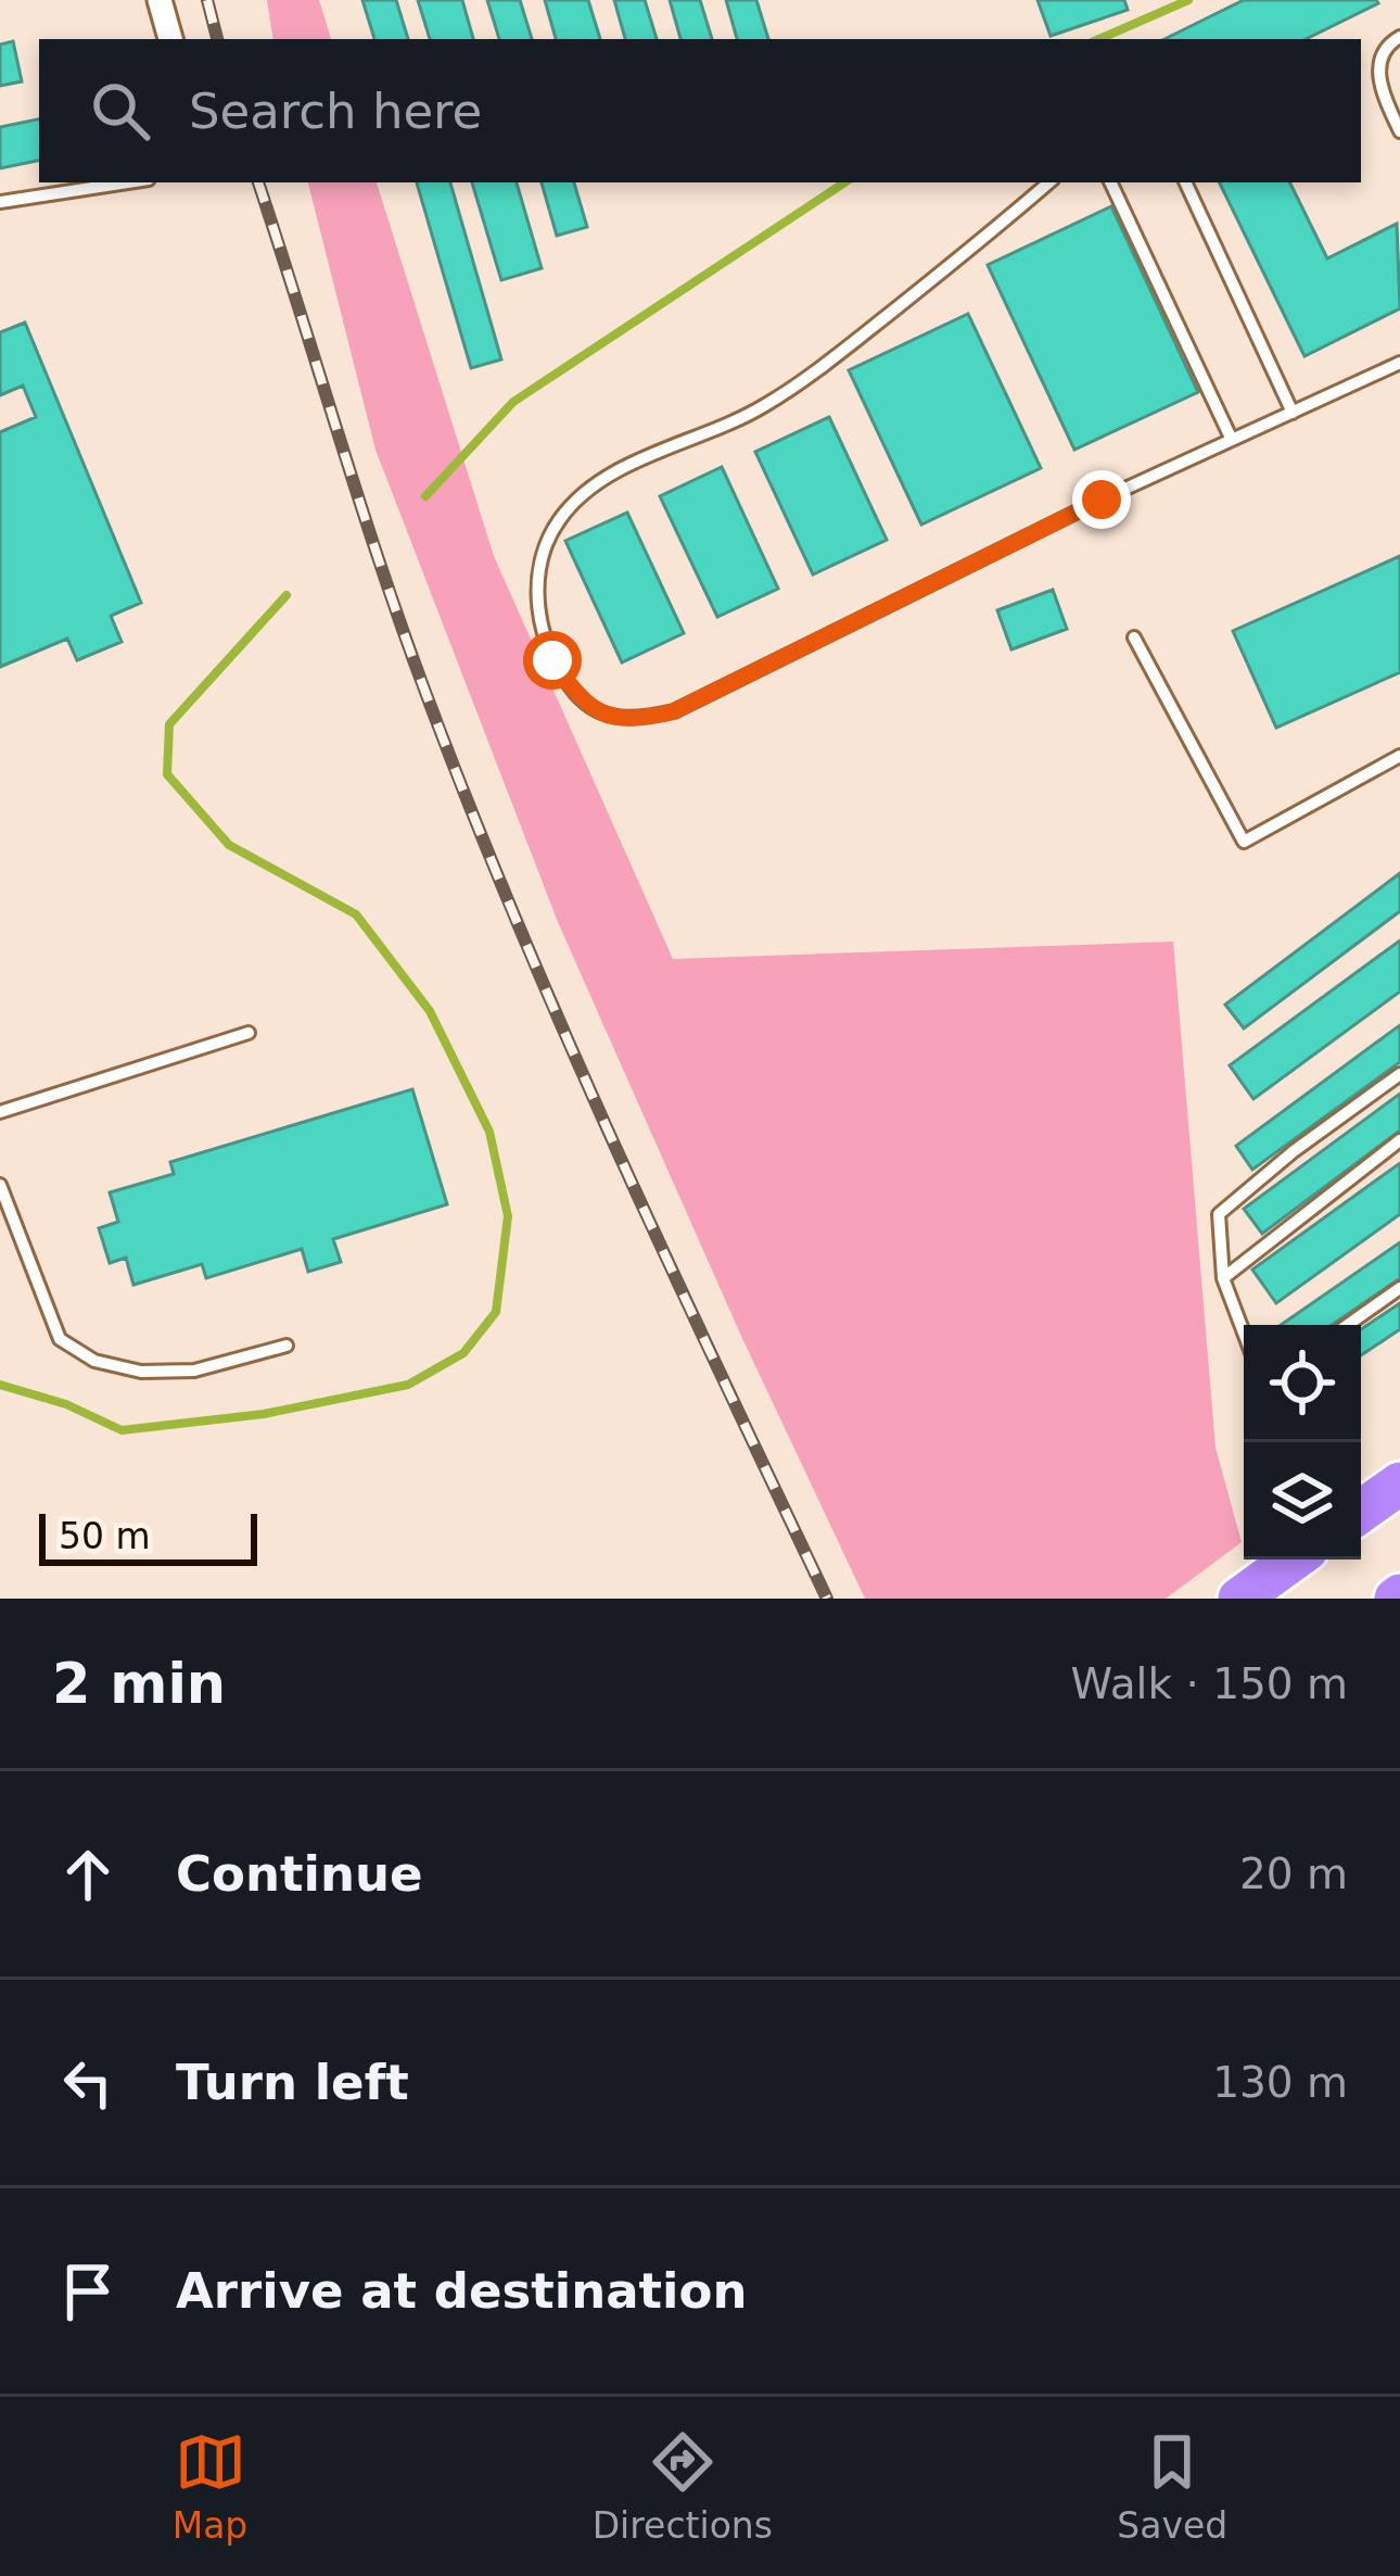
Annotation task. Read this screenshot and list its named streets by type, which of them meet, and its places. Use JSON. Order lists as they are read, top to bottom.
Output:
{
  "scale_bar": "50 m",
  "page": {
    "search": "Search here",
    "scale": "50 m",
    "heading": ["2 min", "Walk · 150 m"],
    "list": [
      ["Continue", "20 m"],
      ["Turn left", "130 m"],
      "Arrive at destination"
    ],
    "nav": ["Map", "Directions", "Saved"]
  }
}
